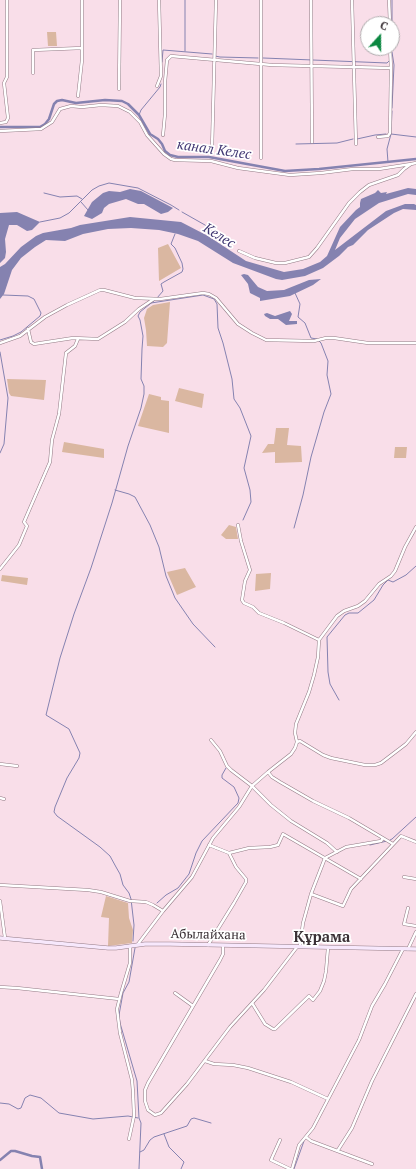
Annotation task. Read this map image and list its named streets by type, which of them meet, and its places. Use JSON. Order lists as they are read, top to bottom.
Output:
{
  "streets": {
    "main road": ["Абылайхана"]
  },
  "districts": ["Құрама"],
  "water": ["канал Келес", "Келес"],
  "north": "top"
}
